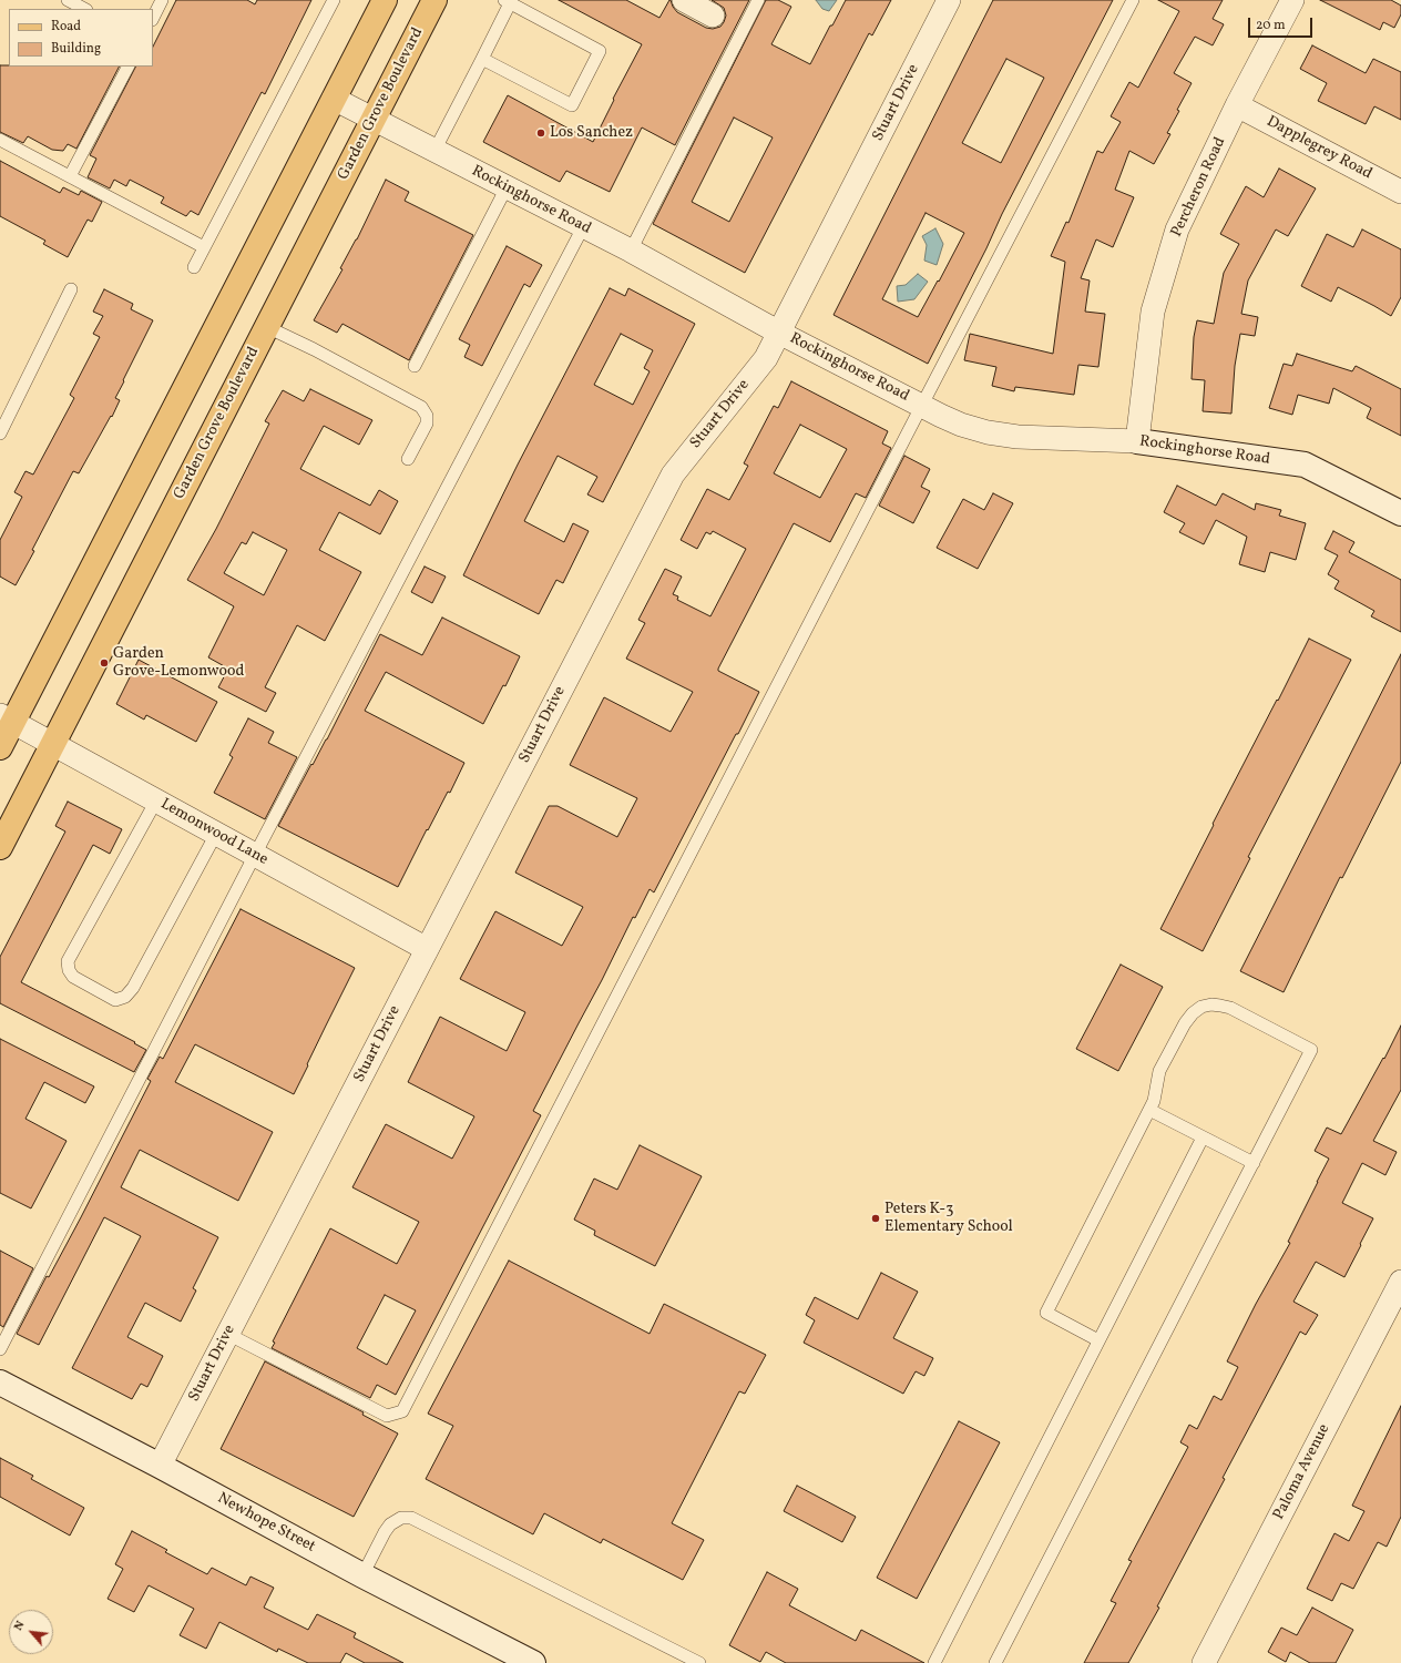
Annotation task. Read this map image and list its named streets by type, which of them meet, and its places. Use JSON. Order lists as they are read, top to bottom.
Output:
{
  "streets": {
    "main road": ["Garden Grove Boulevard"],
    "street": [
      "Stuart Drive",
      "Dapplegrey Road",
      "Percheron Road",
      "Rockinghorse Road",
      "Lemonwood Lane",
      "Paloma Avenue",
      "Newhope Street"
    ]
  },
  "crossings": [
    ["Stuart Drive", "Rockinghorse Road"],
    ["Stuart Drive", "Lemonwood Lane"],
    ["Stuart Drive", "Newhope Street"],
    ["Garden Grove Boulevard", "Rockinghorse Road"],
    ["Garden Grove Boulevard", "Lemonwood Lane"],
    ["Dapplegrey Road", "Percheron Road"],
    ["Percheron Road", "Rockinghorse Road"]
  ],
  "places": ["Los Sanchez", "Garden Grove-Lemonwood", "Peters K-3 Elementary School"],
  "legend": ["Road", "Building"],
  "scale_bar": "20 m",
  "north": "top left"
}
